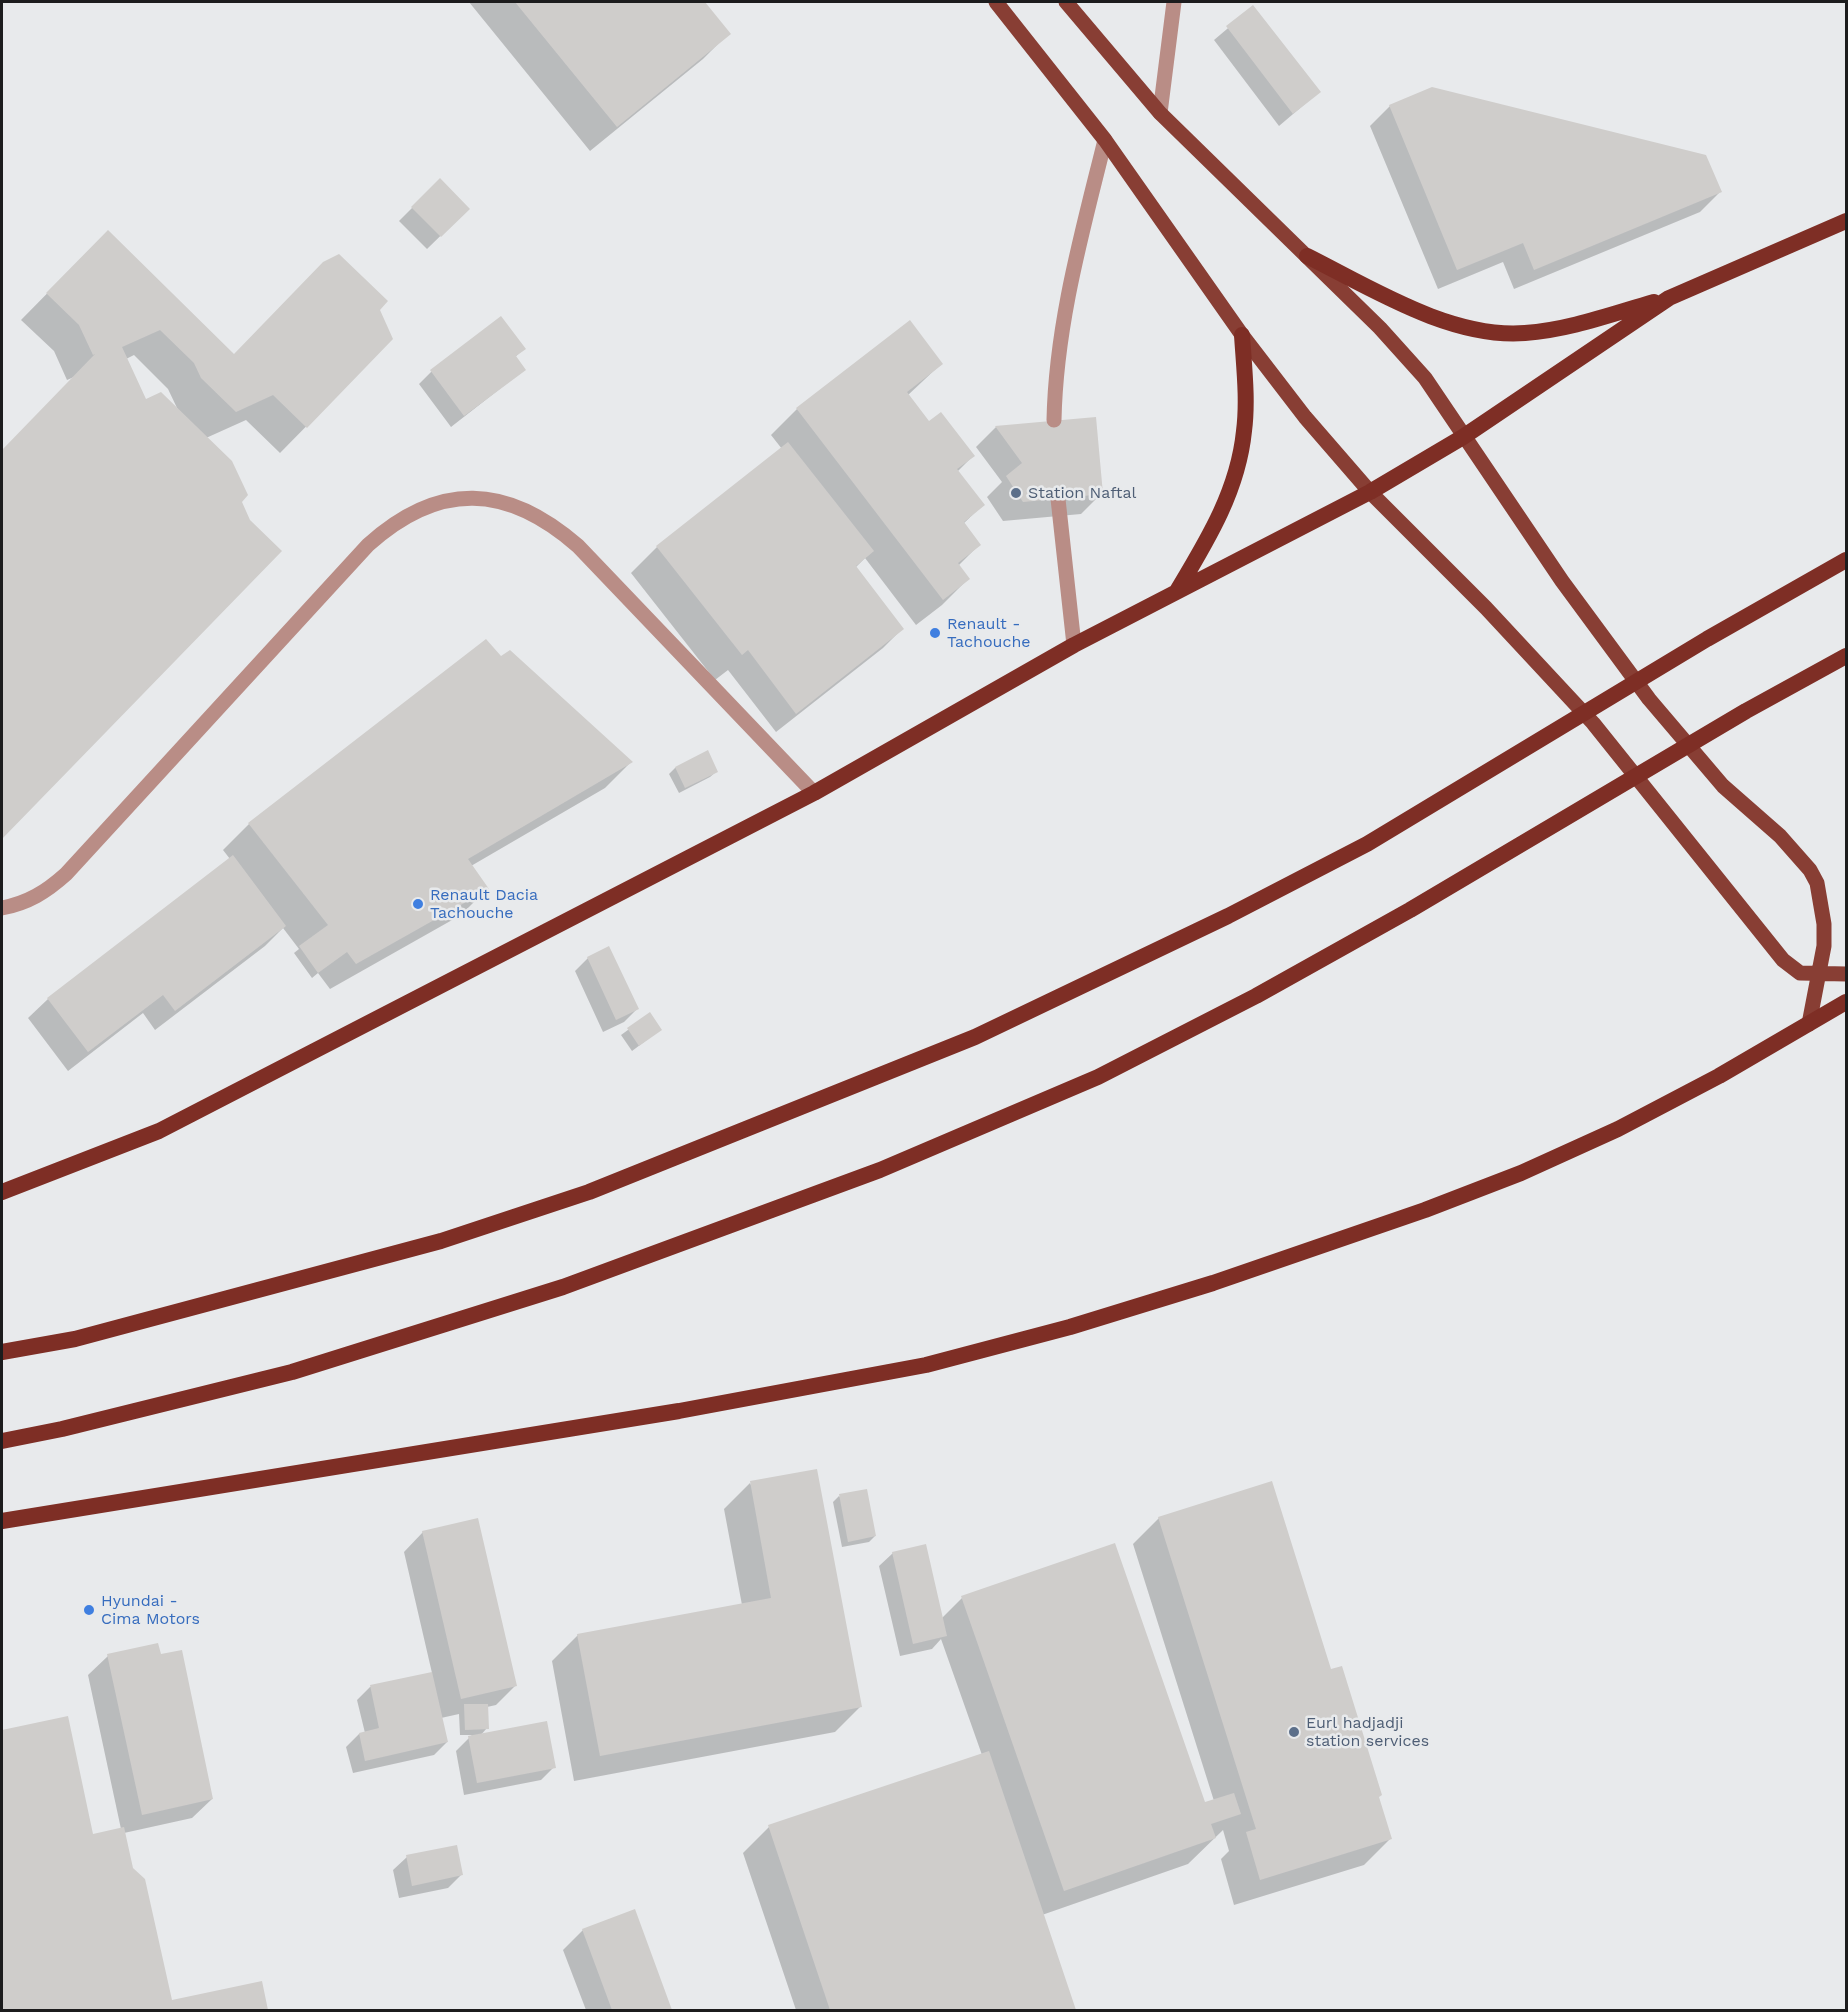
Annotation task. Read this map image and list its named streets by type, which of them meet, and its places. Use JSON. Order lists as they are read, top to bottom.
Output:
{
  "places": [
    "Station Naftal",
    "Renault - Tachouche",
    "Renault Dacia Tachouche",
    "Hyundai - Cima Motors",
    "Eurl hadjadji station services"
  ]
}
